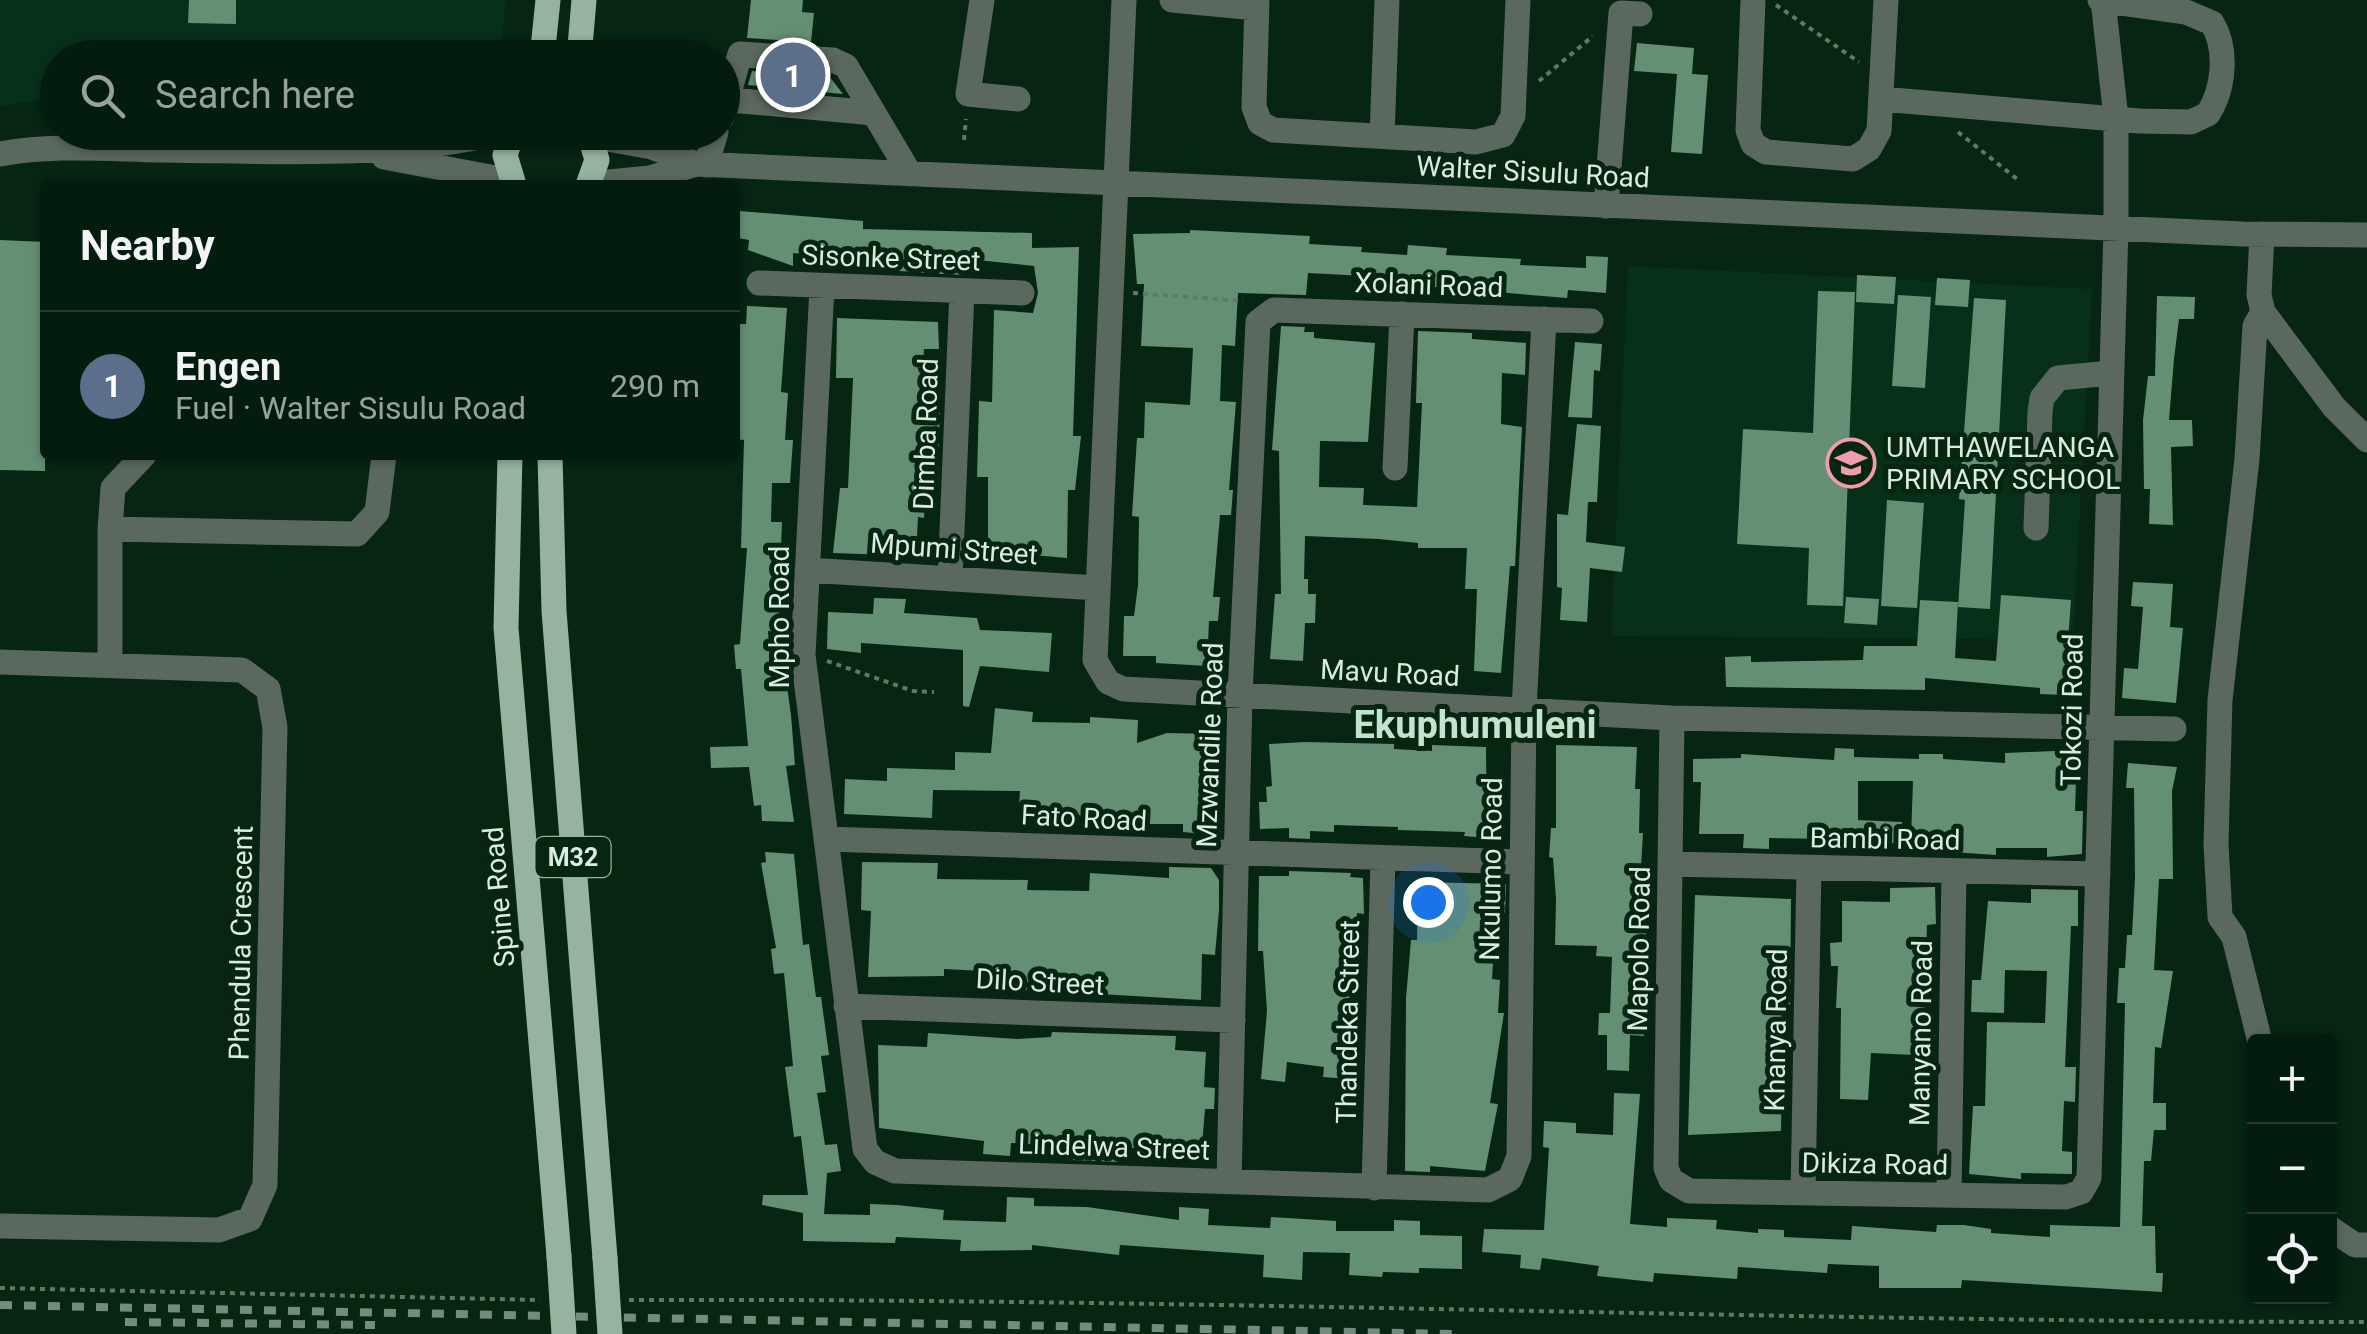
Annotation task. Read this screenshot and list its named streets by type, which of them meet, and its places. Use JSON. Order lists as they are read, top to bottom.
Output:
{
  "streets": {
    "main road": ["M32", "Spine Road"],
    "street": [
      "Walter Sisulu Road",
      "Sisonke Street",
      "Xolani Road",
      "Dimba Road",
      "Mpumi Street",
      "Mpho Road",
      "Mavu Road",
      "Tokozi Road",
      "Mzwandile Road",
      "Fato Road",
      "Bambi Road",
      "Nkulumo Road",
      "Phendula Crescent",
      "Mapolo Road",
      "Dilo Street",
      "Thandeka Street",
      "Khanya Road",
      "Manyano Road",
      "Lindelwa Street",
      "Dikiza Road"
    ]
  },
  "crossings": [
    ["Walter Sisulu Road", "Mavu Road"],
    ["Walter Sisulu Road", "Tokozi Road"],
    ["Sisonke Street", "Dimba Road"],
    ["Sisonke Street", "Mpho Road"],
    ["Xolani Road", "Mzwandile Road"],
    ["Xolani Road", "Nkulumo Road"],
    ["Dimba Road", "Mpumi Street"],
    ["Mpumi Street", "Mpho Road"],
    ["Mpumi Street", "Mavu Road"],
    ["Mpho Road", "Fato Road"],
    ["Mpho Road", "Dilo Street"],
    ["Mpho Road", "Lindelwa Street"],
    ["Mavu Road", "Tokozi Road"],
    ["Mavu Road", "Mzwandile Road"],
    ["Mavu Road", "Nkulumo Road"],
    ["Mavu Road", "Mapolo Road"],
    ["Tokozi Road", "Bambi Road"],
    ["Tokozi Road", "Dikiza Road"],
    ["Mzwandile Road", "Fato Road"],
    ["Mzwandile Road", "Dilo Street"],
    ["Mzwandile Road", "Lindelwa Street"],
    ["Fato Road", "Nkulumo Road"],
    ["Fato Road", "Thandeka Street"],
    ["Bambi Road", "Mapolo Road"],
    ["Bambi Road", "Khanya Road"],
    ["Bambi Road", "Manyano Road"],
    ["Nkulumo Road", "Lindelwa Street"],
    ["Mapolo Road", "Dikiza Road"],
    ["Dilo Street", "Lindelwa Street"],
    ["Thandeka Street", "Lindelwa Street"],
    ["Khanya Road", "Dikiza Road"],
    ["Manyano Road", "Dikiza Road"]
  ],
  "districts": ["Ekuphumuleni"],
  "places": {
    "school or university": ["UMTHAWELANGA PRIMARY SCHOOL"]
  },
  "page": {
    "pins": "1",
    "search": "Search here",
    "heading": "Nearby",
    "list": [
      {
        "mark": "1",
        "name": "Engen",
        "note": "Fuel · Walter Sisulu Road",
        "value": "290 m"
      }
    ],
    "map_buttons": ["+", "−"]
  }
}
